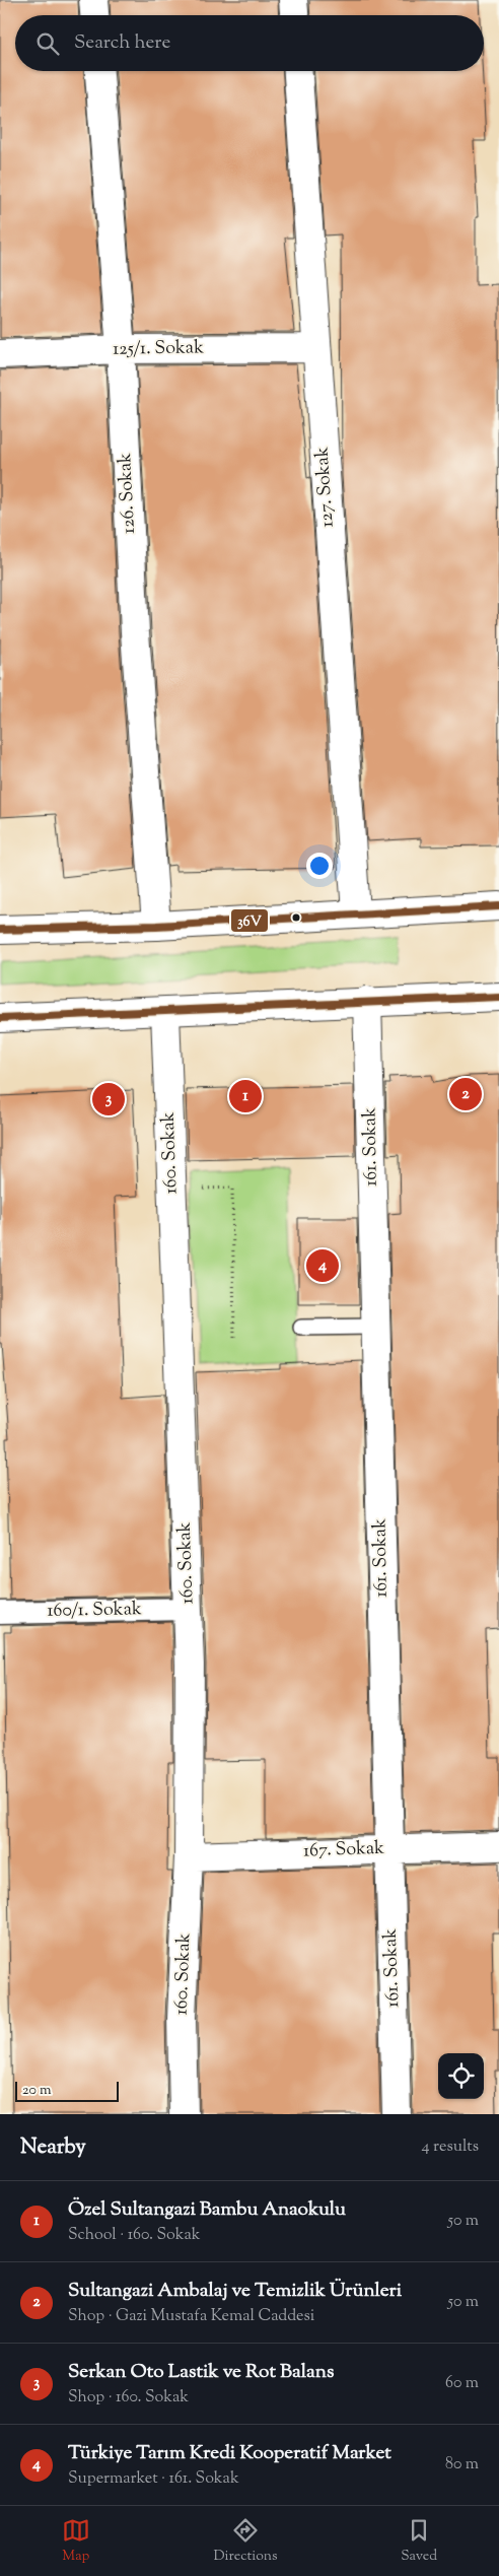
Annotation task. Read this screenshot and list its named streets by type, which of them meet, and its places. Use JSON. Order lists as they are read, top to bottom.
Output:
{
  "streets": {
    "street": [
      "125/1. Sokak",
      "127. Sokak",
      "126. Sokak",
      "161. Sokak",
      "160. Sokak",
      "160/1. Sokak",
      "167. Sokak"
    ]
  },
  "crossings": [
    ["125/1. Sokak", "127. Sokak"],
    ["125/1. Sokak", "126. Sokak"],
    ["161. Sokak", "167. Sokak"],
    ["160. Sokak", "160/1. Sokak"],
    ["160. Sokak", "167. Sokak"]
  ],
  "lines": ["transit line 36V"],
  "scale_bar": "20 m",
  "page": {
    "search": "Search here",
    "pins": [
      "2",
      "1",
      "3",
      "4"
    ],
    "scale": "20 m",
    "heading": ["Nearby", "4 results"],
    "list": [
      {
        "mark": "1",
        "name": "Özel Sultangazi Bambu Anaokulu",
        "note": "School · 160. Sokak",
        "value": "50 m"
      },
      {
        "mark": "2",
        "name": "Sultangazi Ambalaj ve Temizlik Ürünleri",
        "note": "Shop · Gazi Mustafa Kemal Caddesi",
        "value": "50 m"
      },
      {
        "mark": "3",
        "name": "Serkan Oto Lastik ve Rot Balans",
        "note": "Shop · 160. Sokak",
        "value": "60 m"
      },
      {
        "mark": "4",
        "name": "Türkiye Tarım Kredi Kooperatif Market",
        "note": "Supermarket · 161. Sokak",
        "value": "80 m"
      }
    ],
    "nav": ["Map", "Directions", "Saved"]
  }
}
